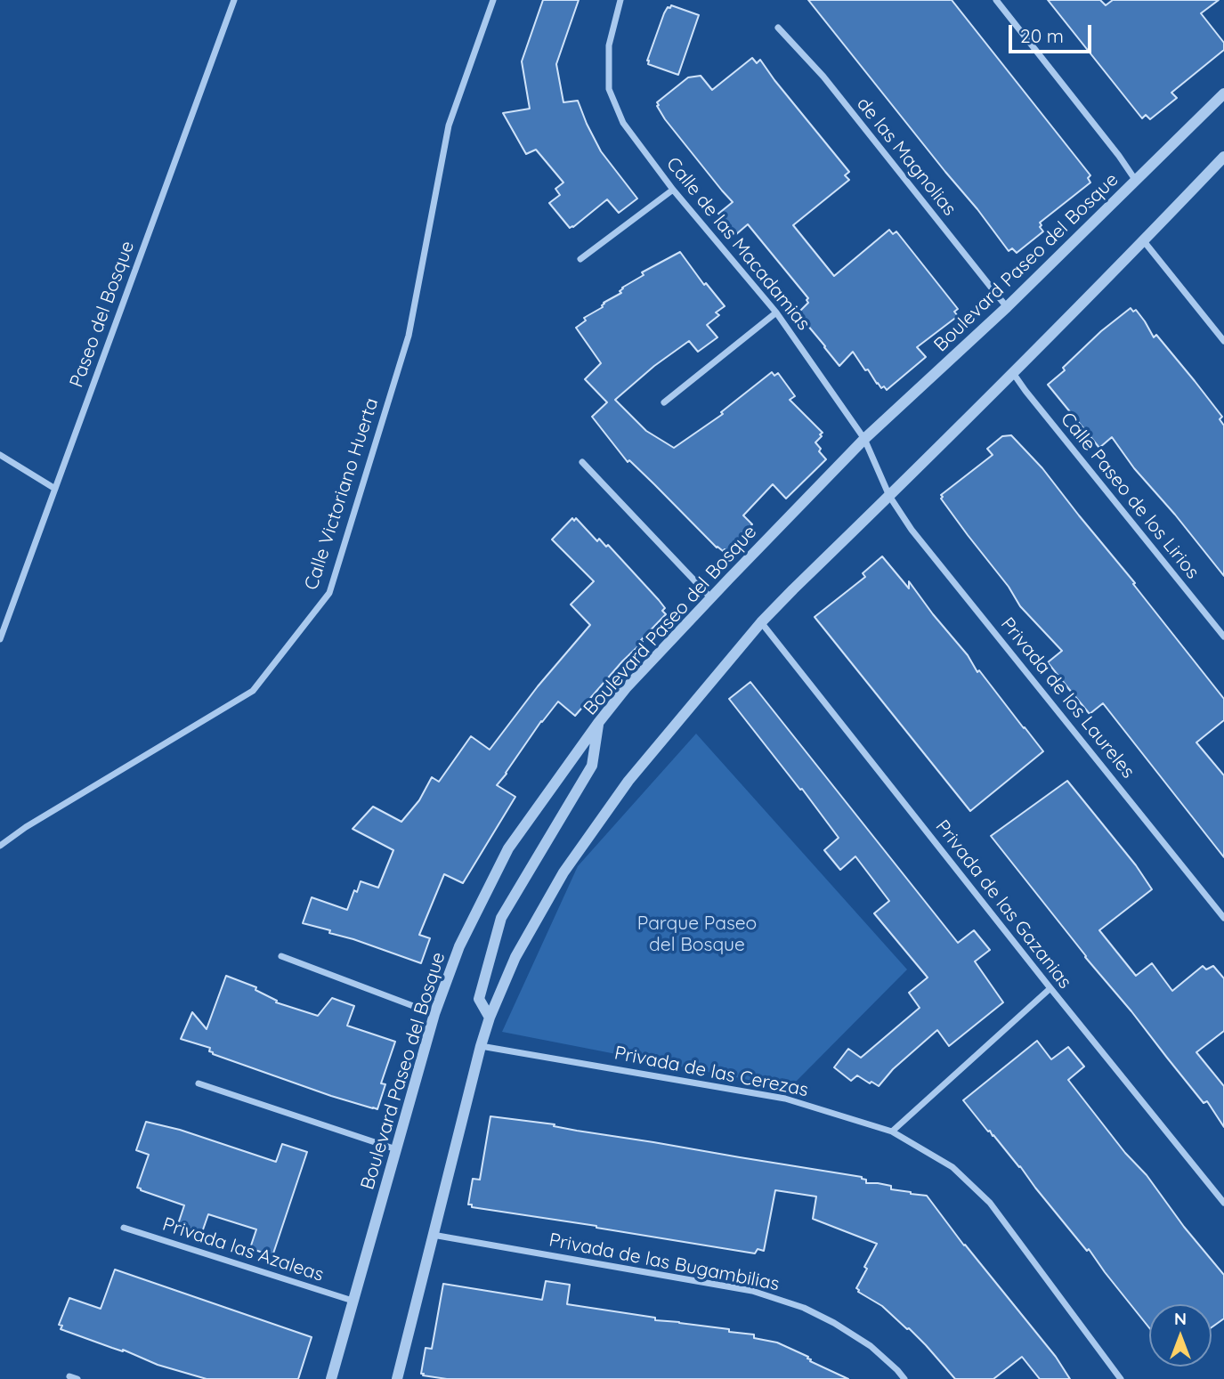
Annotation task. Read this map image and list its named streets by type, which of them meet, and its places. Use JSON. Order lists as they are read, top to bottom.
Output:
{
  "streets": {
    "street": [
      "de las Magnolias",
      "Calle de las Macadamias",
      "Boulevard Paseo del Bosque",
      "Paseo del Bosque",
      "Calle Victoriano Huerta",
      "Calle Paseo de los Lirios",
      "Privada de los Laureles",
      "Privada de las Gazanias",
      "Privada de las Cerezas",
      "Privada las Azaleas",
      "Privada de las Bugambilias"
    ]
  },
  "crossings": [
    ["de las Magnolias", "Boulevard Paseo del Bosque"],
    ["Calle de las Macadamias", "Boulevard Paseo del Bosque"],
    ["Calle de las Macadamias", "Privada de los Laureles"],
    ["Boulevard Paseo del Bosque", "Privada las Azaleas"]
  ],
  "parks": ["Parque Paseo del Bosque"],
  "scale_bar": "20 m",
  "north": "top"
}
